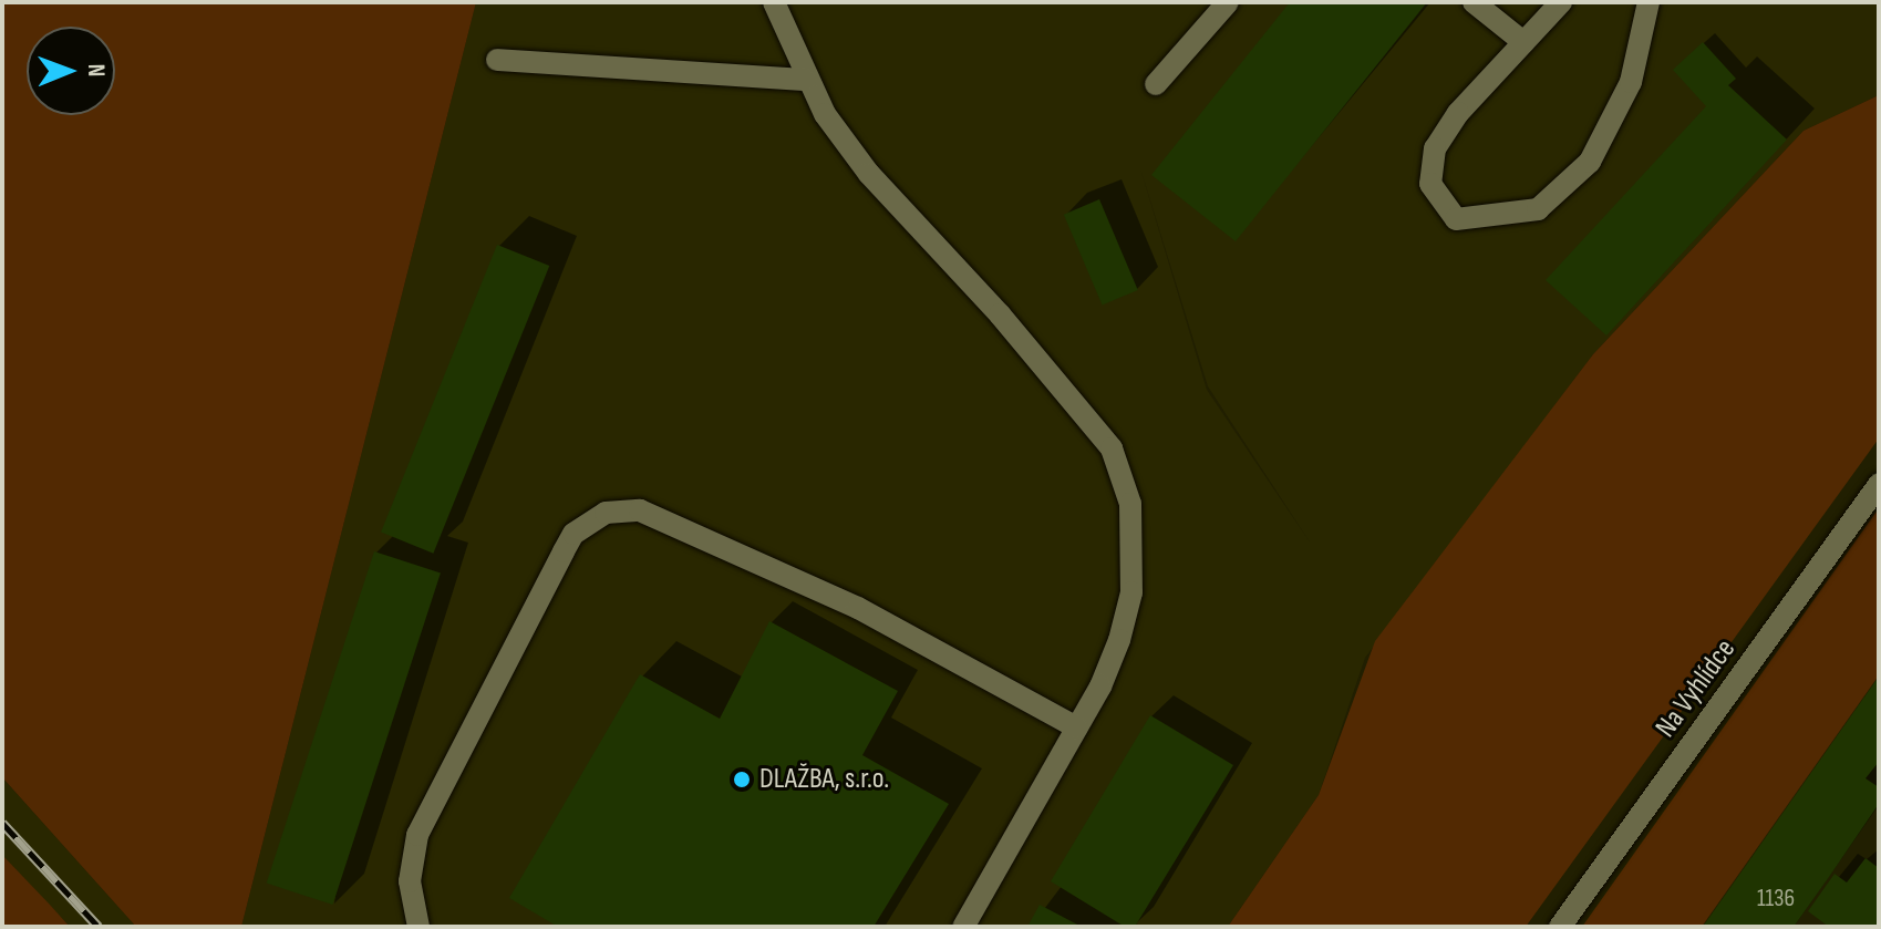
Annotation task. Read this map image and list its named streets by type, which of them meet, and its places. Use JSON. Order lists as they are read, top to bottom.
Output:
{
  "streets": {
    "street": ["Na Vyhlídce"]
  },
  "places": ["DLAŽBA, s.r.o."],
  "house_numbers": ["1136"],
  "north": "right"
}
